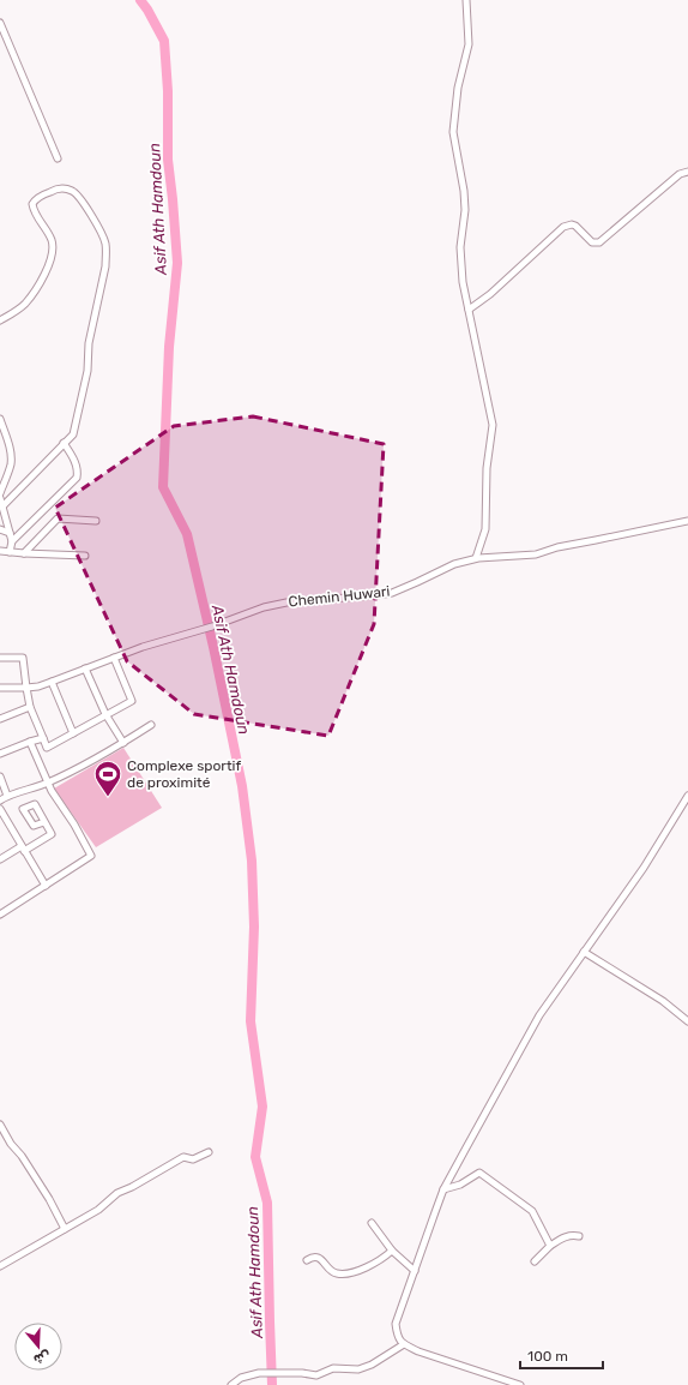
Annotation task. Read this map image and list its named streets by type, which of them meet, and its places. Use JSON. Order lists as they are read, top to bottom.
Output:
{
  "streets": {
    "street": ["Chemin Huwari"]
  },
  "water": ["Asif Ath Hamdoun"],
  "places": {
    "sports": ["Complexe sportif de proximité"]
  },
  "scale_bar": "100 m",
  "north": "bottom"
}
